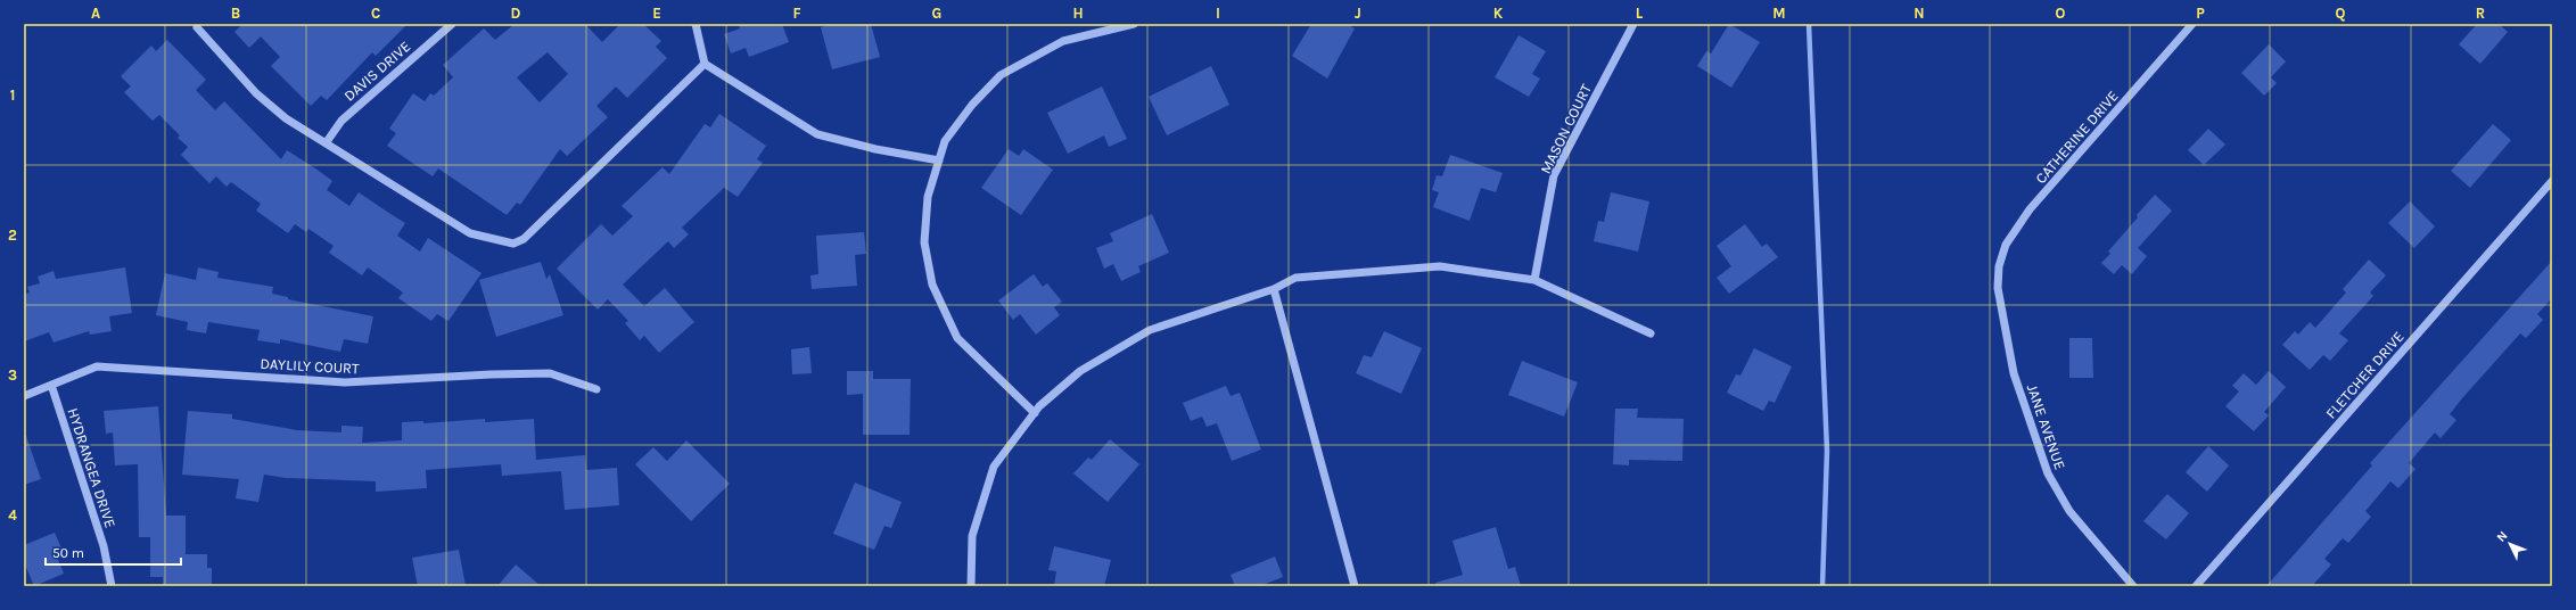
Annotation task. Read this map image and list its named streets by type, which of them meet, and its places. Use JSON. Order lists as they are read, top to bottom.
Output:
{
  "streets": {
    "street": [
      "DAVIS DRIVE",
      "MASON COURT",
      "CATHERINE DRIVE",
      "DAYLILY COURT",
      "FLETCHER DRIVE",
      "JANE AVENUE",
      "HYDRANGEA DRIVE"
    ]
  },
  "crossings": [
    ["CATHERINE DRIVE", "JANE AVENUE"],
    ["DAYLILY COURT", "HYDRANGEA DRIVE"]
  ],
  "scale_bar": "50 m",
  "north": "top left",
  "grid": {
    "columns": [
      "A",
      "B",
      "C",
      "D",
      "E",
      "F",
      "G",
      "H",
      "I",
      "J",
      "K",
      "L",
      "M",
      "N",
      "O",
      "P",
      "Q",
      "R"
    ],
    "rows": [
      "1",
      "2",
      "3",
      "4"
    ]
  }
}
